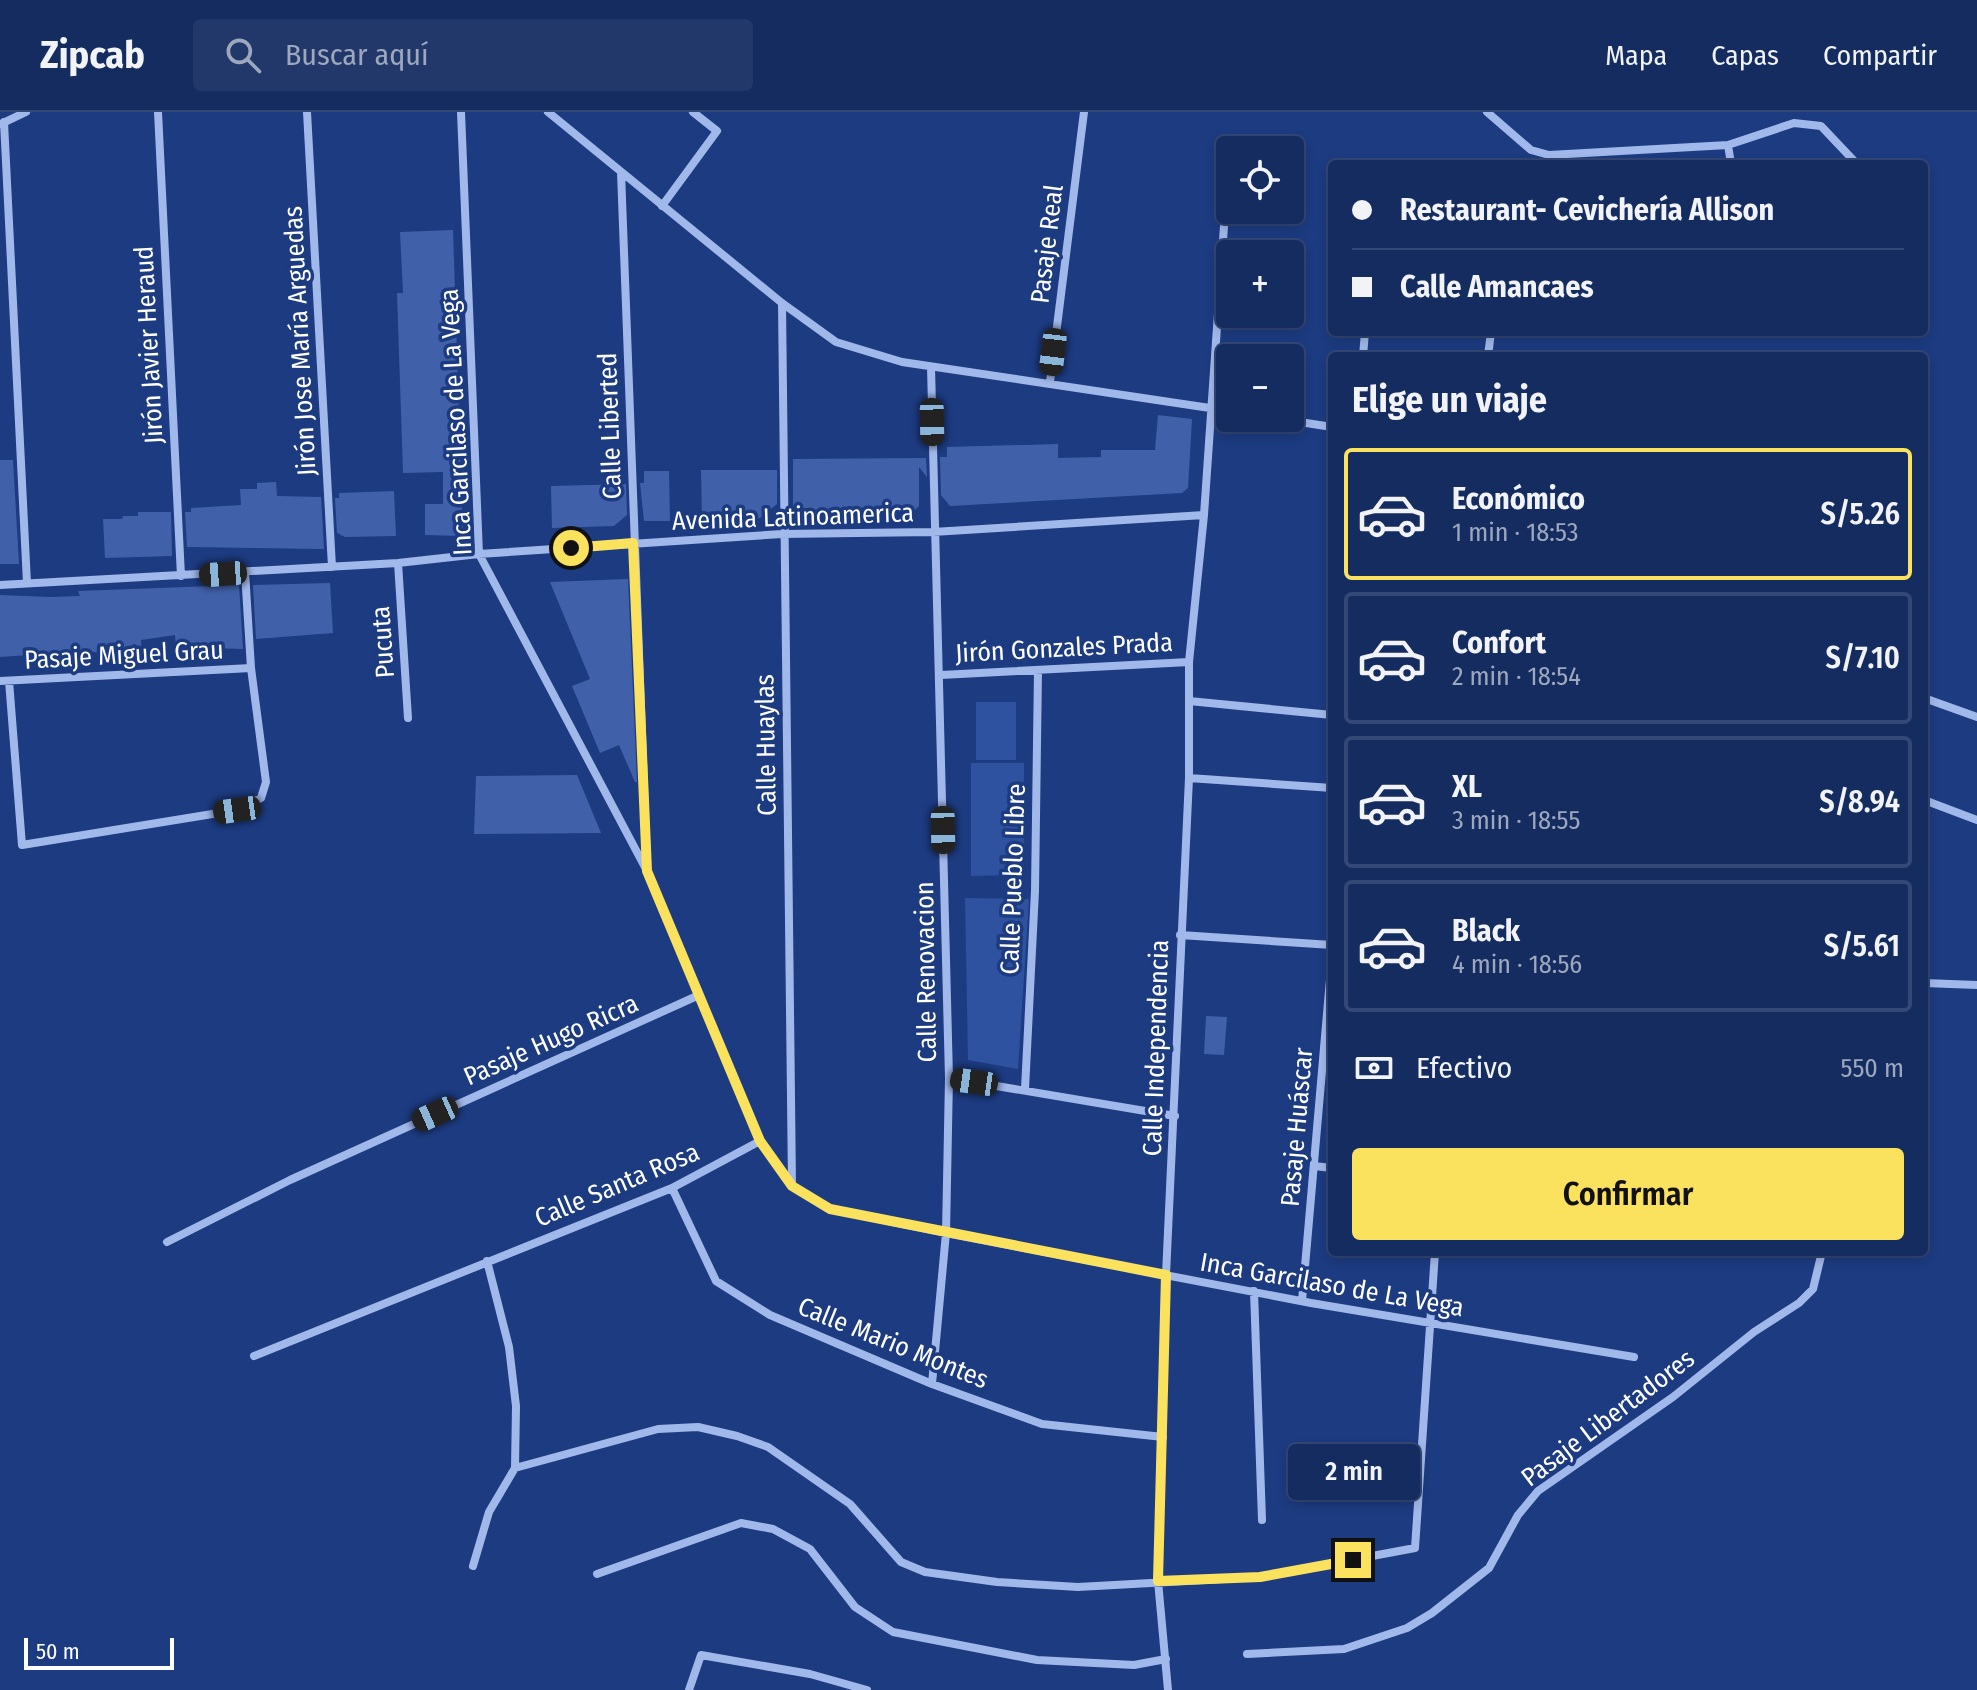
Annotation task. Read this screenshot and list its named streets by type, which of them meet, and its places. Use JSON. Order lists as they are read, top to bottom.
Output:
{
  "streets": {
    "street": [
      "Pasaje Real",
      "Jirón Jose María Arguedas",
      "Jirón Javier Heraud",
      "Inca Garcilaso de La Vega",
      "Calle Liberted",
      "Avenida Latinoamerica",
      "Pucuta",
      "Jirón Gonzales Prada",
      "Pasaje Miguel Grau",
      "Calle Huaylas",
      "Calle Pueblo Libre",
      "Calle Renovacion",
      "Pasaje Hugo Ricra",
      "Calle Independencia",
      "Pasaje Huáscar",
      "Calle Santa Rosa",
      "Calle Mario Montes",
      "Pasaje Libertadores"
    ]
  },
  "crossings": [
    ["Jirón Jose María Arguedas", "Avenida Latinoamerica"],
    ["Jirón Javier Heraud", "Avenida Latinoamerica"],
    ["Inca Garcilaso de La Vega", "Calle Liberted"],
    ["Inca Garcilaso de La Vega", "Avenida Latinoamerica"],
    ["Inca Garcilaso de La Vega", "Calle Huaylas"],
    ["Inca Garcilaso de La Vega", "Calle Renovacion"],
    ["Inca Garcilaso de La Vega", "Pasaje Hugo Ricra"],
    ["Inca Garcilaso de La Vega", "Calle Independencia"],
    ["Inca Garcilaso de La Vega", "Pasaje Huáscar"],
    ["Inca Garcilaso de La Vega", "Calle Santa Rosa"],
    ["Calle Liberted", "Avenida Latinoamerica"],
    ["Avenida Latinoamerica", "Pucuta"],
    ["Avenida Latinoamerica", "Calle Huaylas"],
    ["Avenida Latinoamerica", "Calle Renovacion"],
    ["Avenida Latinoamerica", "Calle Independencia"],
    ["Jirón Gonzales Prada", "Calle Pueblo Libre"],
    ["Jirón Gonzales Prada", "Calle Renovacion"],
    ["Jirón Gonzales Prada", "Calle Independencia"],
    ["Calle Renovacion", "Calle Mario Montes"],
    ["Calle Independencia", "Calle Mario Montes"],
    ["Calle Santa Rosa", "Calle Mario Montes"]
  ],
  "scale_bar": "50 m",
  "page": {
    "header": "Zipcab",
    "search": "Buscar aquí",
    "nav": ["Mapa", "Capas", "Compartir"],
    "map_buttons": ["+", "−"],
    "banner": ["Restaurant- Cevichería Allison", "Calle Amancaes"],
    "heading": "Elige un viaje",
    "list": [
      {
        "name": "Económico",
        "note": "1 min · 18:53",
        "value": "S/5.26"
      },
      {
        "name": "Confort",
        "note": "2 min · 18:54",
        "value": "S/7.10"
      },
      {
        "name": "XL",
        "note": "3 min · 18:55",
        "value": "S/8.94"
      },
      {
        "name": "Black",
        "note": "4 min · 18:56",
        "value": "S/5.61"
      }
    ],
    "pay": ["Efectivo", "550 m"],
    "buttons": "Confirmar",
    "bubble": "2 min",
    "scale": "50 m"
  }
}
